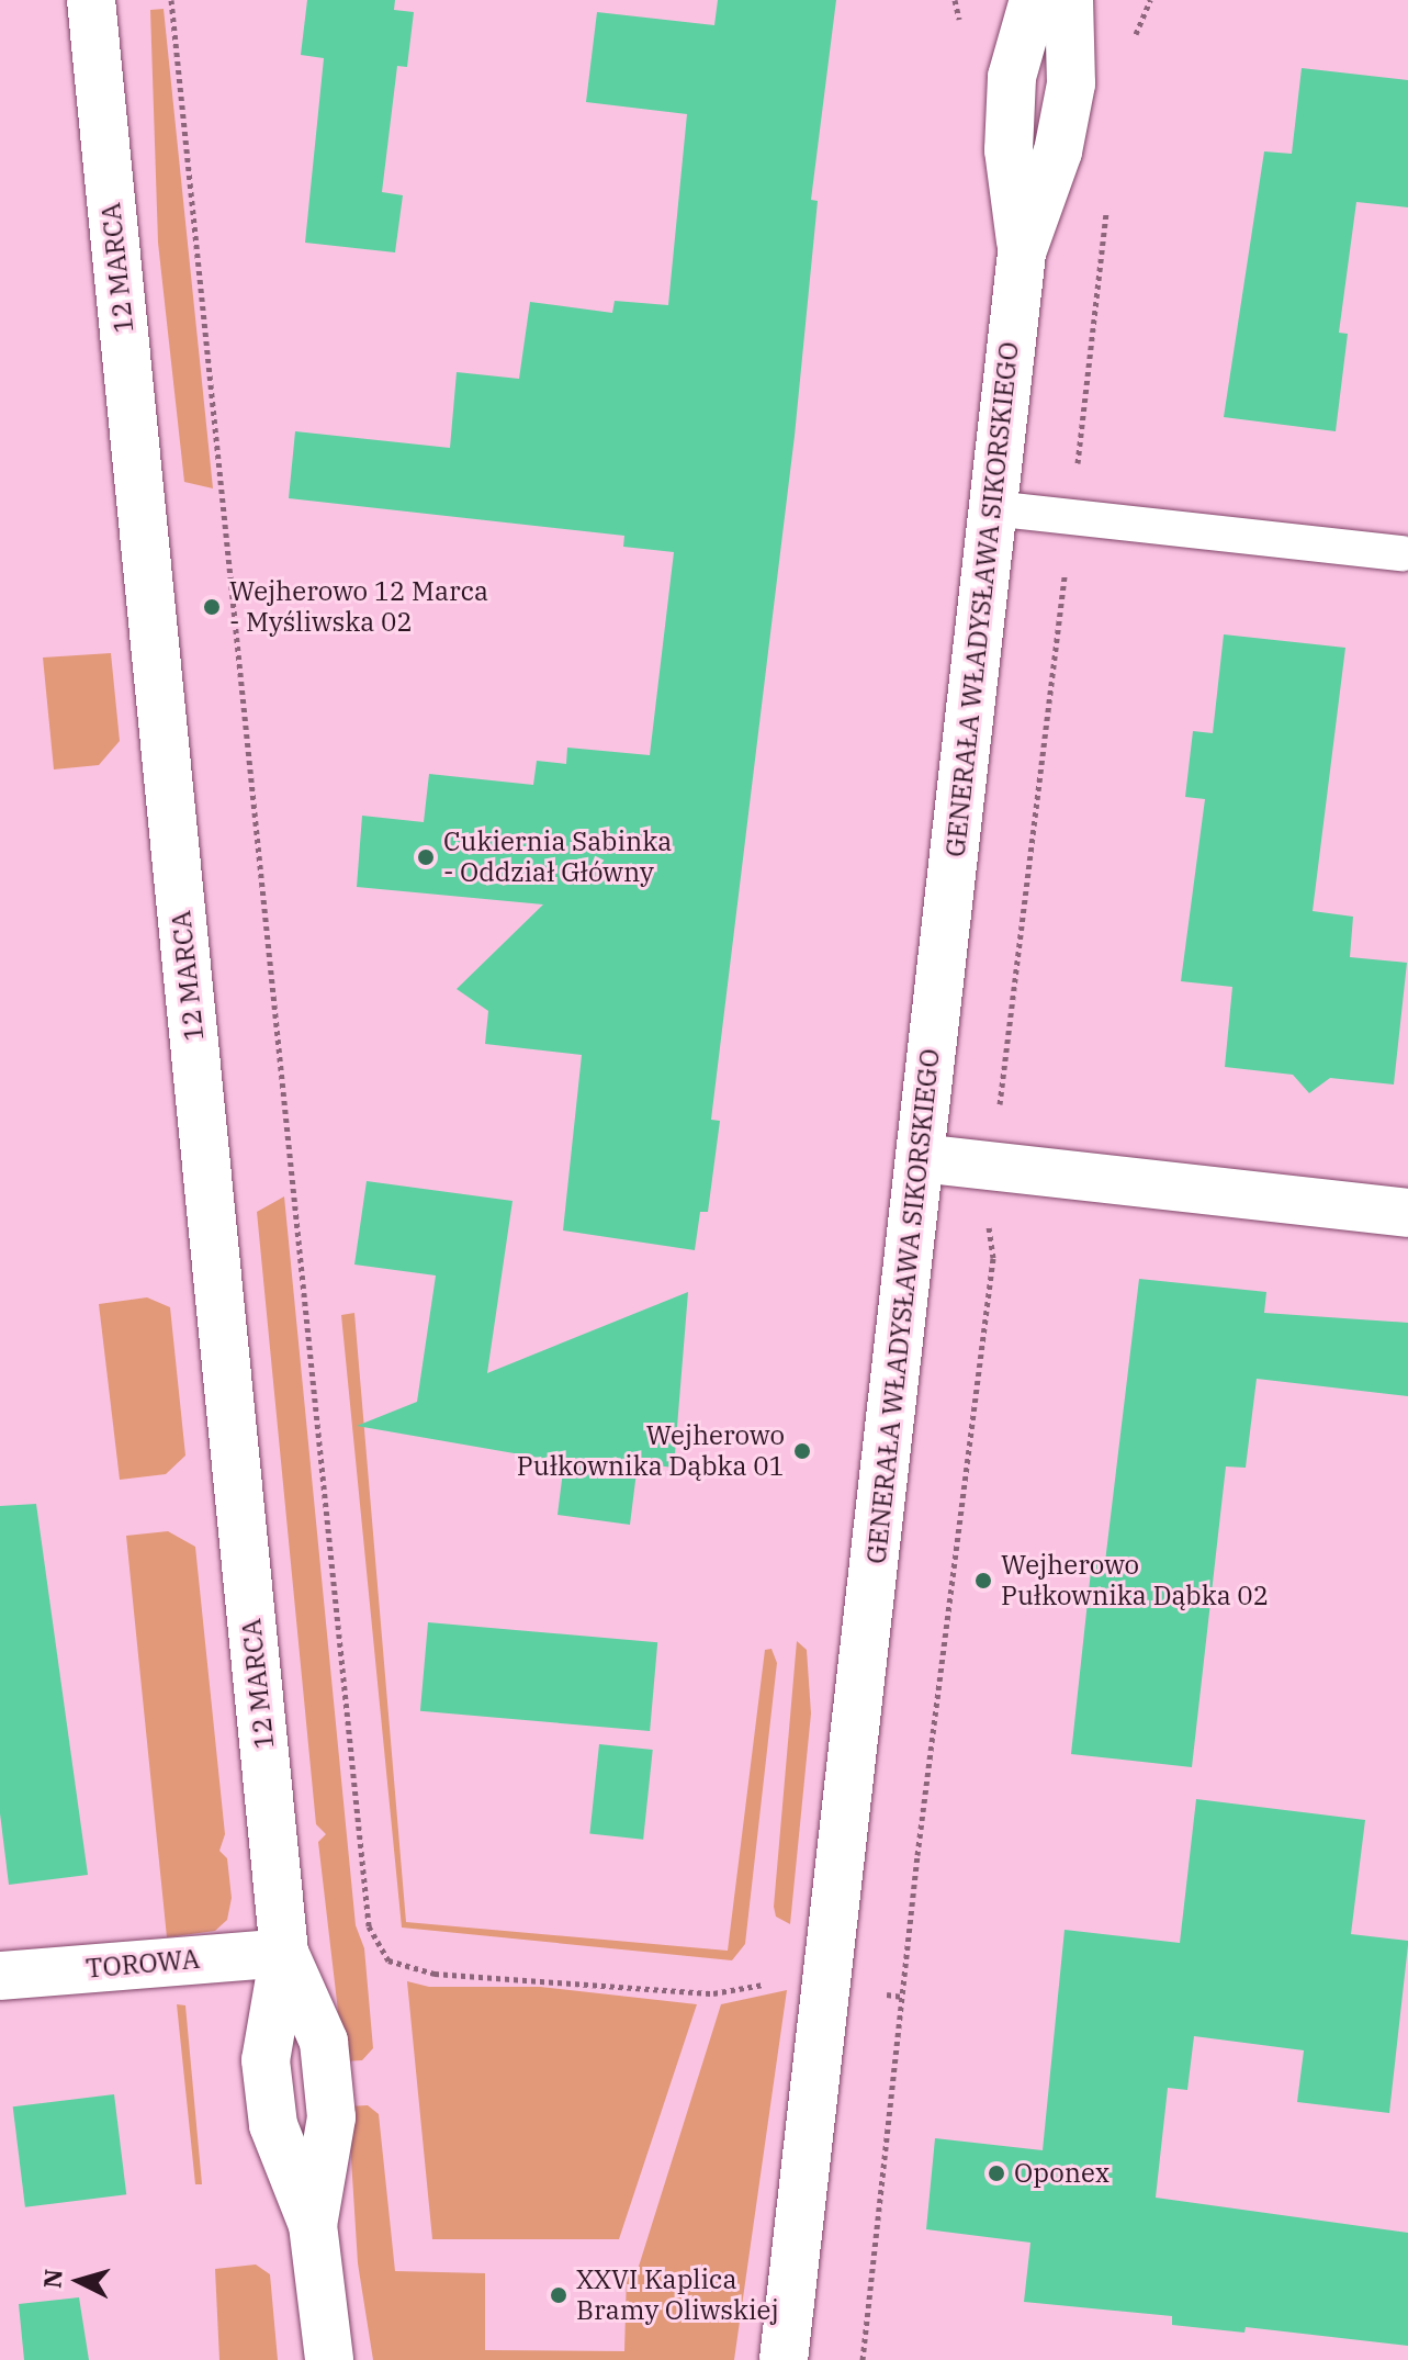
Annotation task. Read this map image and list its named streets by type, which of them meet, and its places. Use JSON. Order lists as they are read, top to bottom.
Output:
{
  "streets": {
    "street": ["12 MARCA", "GENERAŁA WŁADYSŁAWA SIKORSKIEGO", "TOROWA"]
  },
  "crossings": [
    ["12 MARCA", "TOROWA"]
  ],
  "places": [
    "Wejherowo 12 Marca - Myśliwska 02",
    "Cukiernia Sabinka - Oddział Główny",
    "Wejherowo Pułkownika Dąbka 01",
    "Wejherowo Pułkownika Dąbka 02",
    "Oponex",
    "XXVI Kaplica Bramy Oliwskiej"
  ],
  "north": "left"
}
